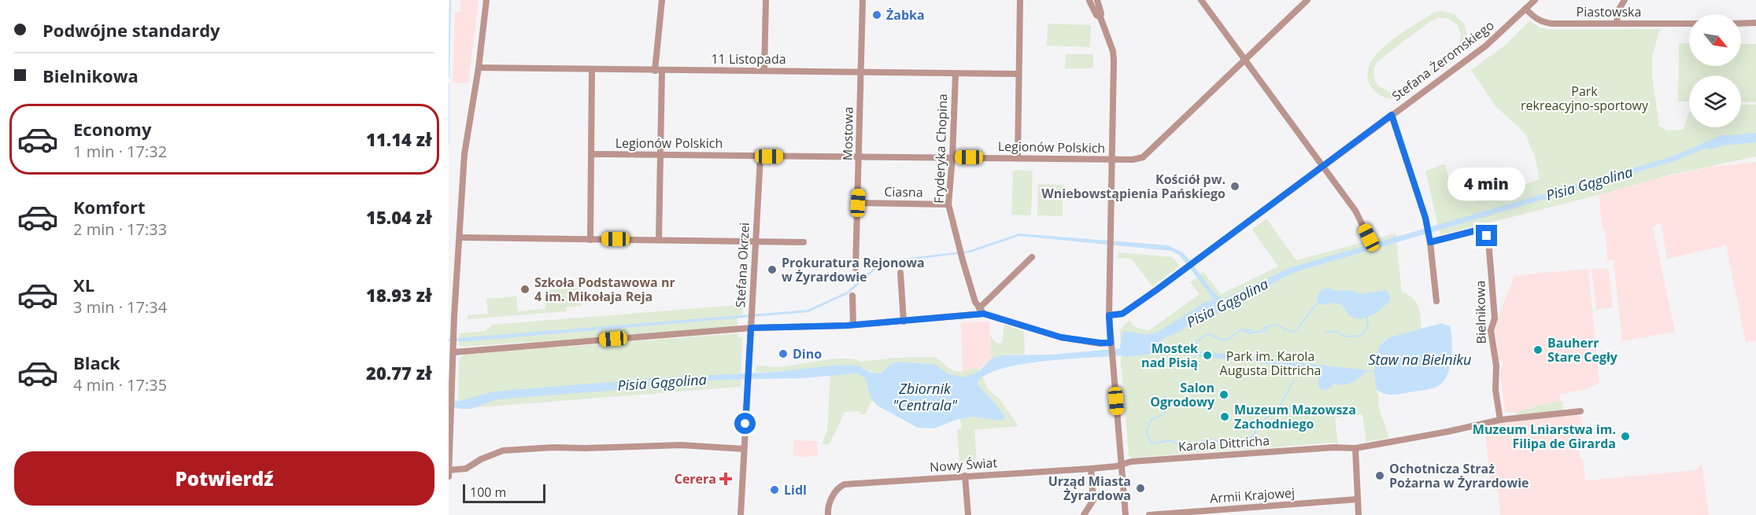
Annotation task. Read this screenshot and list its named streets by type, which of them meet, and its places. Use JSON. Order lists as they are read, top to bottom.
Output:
{
  "streets": {
    "street": [
      "Piastowska",
      "11 Listopada",
      "Stefana Żeromskiego",
      "Mostowa",
      "Legionów Polskich",
      "Fryderyka Chopina",
      "Ciasna",
      "Stefana Okrzei",
      "Bielnikowa",
      "Karola Dittricha",
      "Nowy Świat",
      "Armii Krajowej"
    ]
  },
  "crossings": [
    ["Piastowska", "Stefana Żeromskiego"],
    ["11 Listopada", "Mostowa"],
    ["11 Listopada", "Fryderyka Chopina"],
    ["Mostowa", "Legionów Polskich"],
    ["Mostowa", "Ciasna"],
    ["Legionów Polskich", "Fryderyka Chopina"],
    ["Legionów Polskich", "Stefana Okrzei"],
    ["Fryderyka Chopina", "Ciasna"],
    ["Bielnikowa", "Karola Dittricha"],
    ["Karola Dittricha", "Nowy Świat"]
  ],
  "water": ["Pisia Gągolina", "Staw na Bielniku", "Zbiornik \"Centrala\""],
  "parks": ["Park rekreacyjno-sportowy", "Park im. Karola Augusta Dittricha"],
  "places": {
    "other": [
      "Żabka",
      "Kościół pw. Wniebowstąpienia Pańskiego",
      "Prokuratura Rejonowa w Żyrardowie",
      "Szkoła Podstawowa nr 4 im. Mikołaja Reja",
      "Bauherr Stare Cegły",
      "Dino",
      "Mostek nad Pisią",
      "Salon Ogrodowy",
      "Muzeum Mazowsza Zachodniego",
      "Muzeum Lniarstwa im. Filipa de Girarda",
      "Ochotnicza Straż Pożarna w Żyrardowie",
      "Urząd Miasta Żyrardowa",
      "Lidl"
    ],
    "health": ["Cerera"]
  },
  "scale_bar": "100 m",
  "north": "bottom right",
  "page": {
    "banner": ["Podwójne standardy", "Bielnikowa"],
    "list": [
      {
        "name": "Economy",
        "note": "1 min · 17:32",
        "value": "11.14 zł"
      },
      {
        "name": "Komfort",
        "note": "2 min · 17:33",
        "value": "15.04 zł"
      },
      {
        "name": "XL",
        "note": "3 min · 17:34",
        "value": "18.93 zł"
      },
      {
        "name": "Black",
        "note": "4 min · 17:35",
        "value": "20.77 zł"
      }
    ],
    "bubble": "4 min",
    "buttons": "Potwierdź",
    "scale": "100 m"
  }
}
